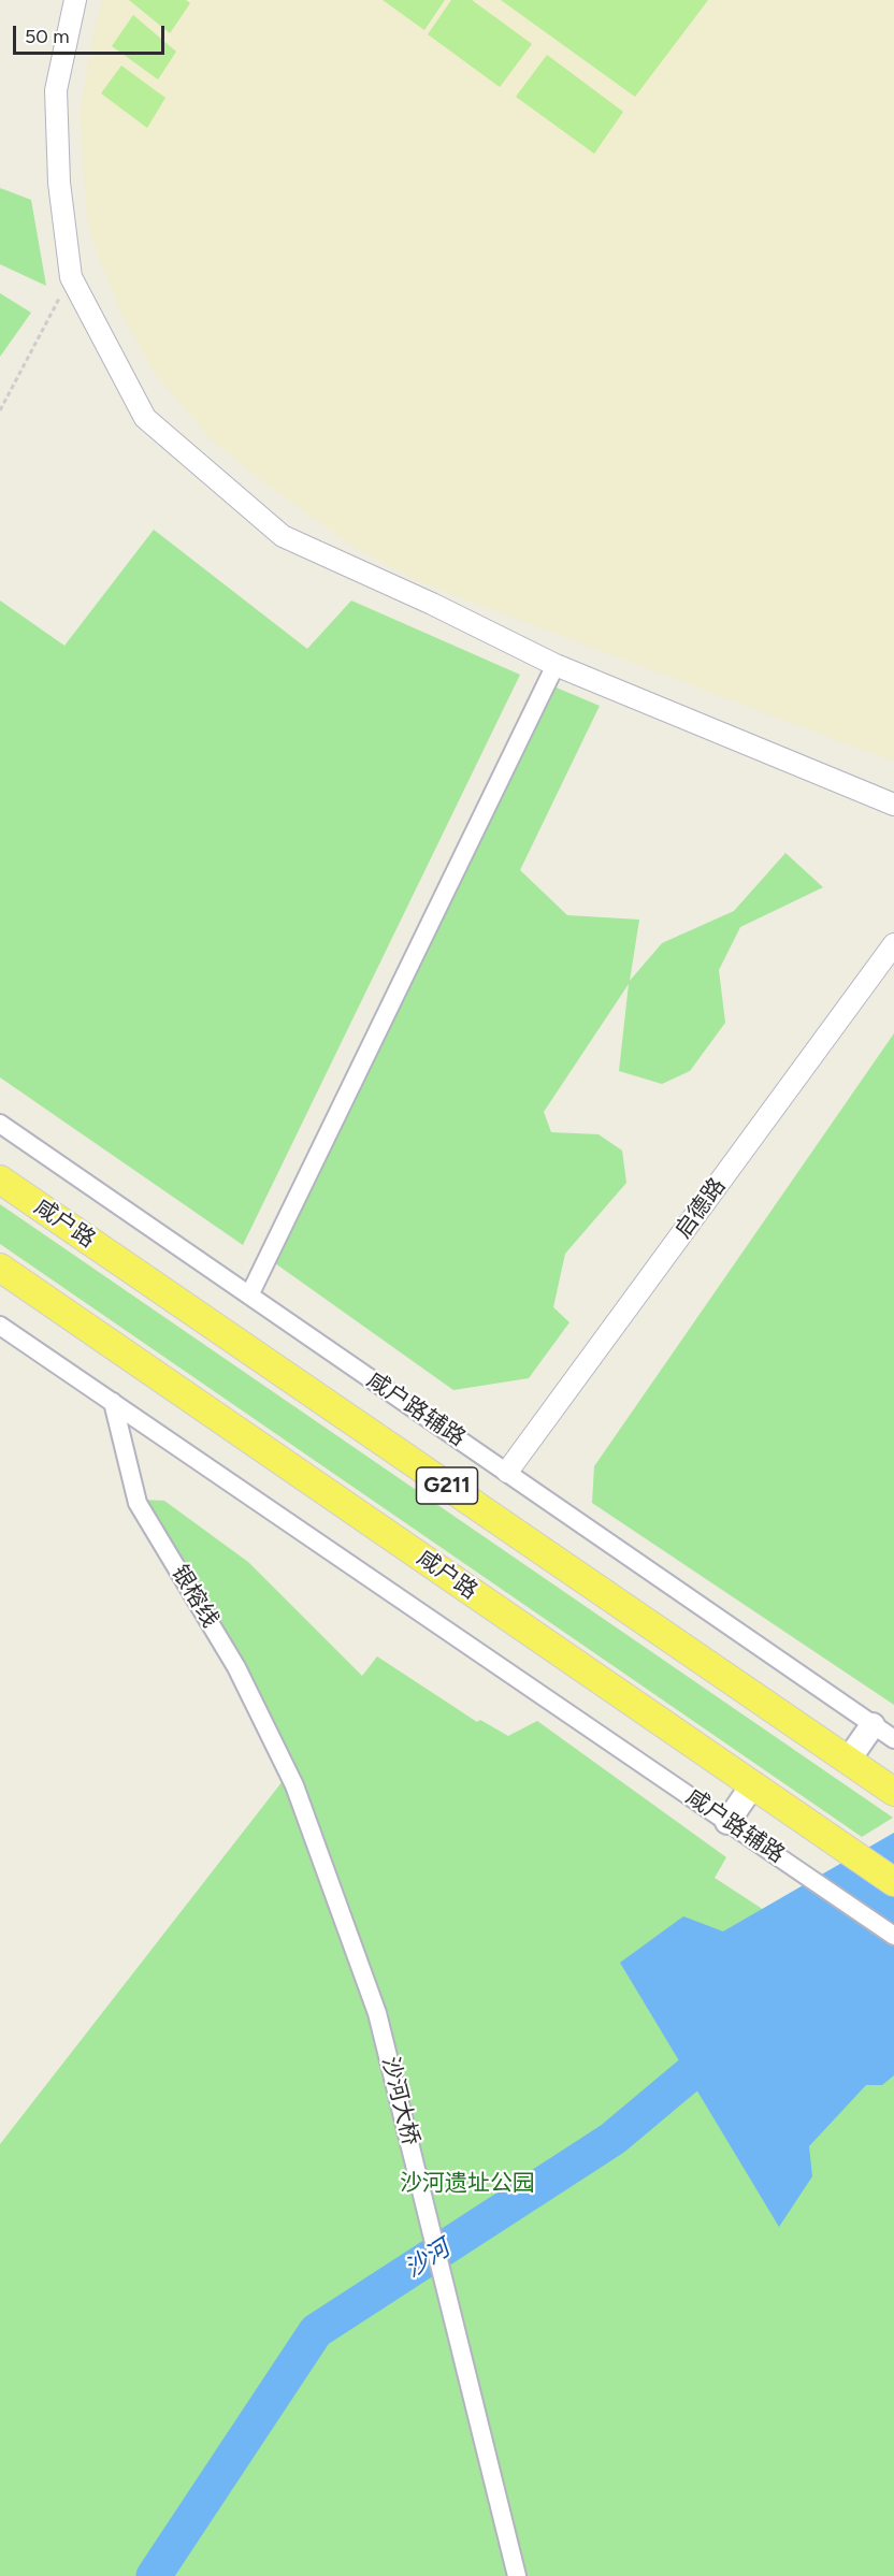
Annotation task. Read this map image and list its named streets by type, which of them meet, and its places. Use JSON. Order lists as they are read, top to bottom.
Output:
{
  "streets": {
    "main road": ["咸户路", "G211"],
    "street": [
      "启德路",
      "咸户路辅路",
      "银榕线",
      "沙河大桥"
    ]
  },
  "crossings": [
    ["启德路", "咸户路辅路"],
    ["咸户路辅路", "银榕线"],
    ["银榕线", "沙河大桥"]
  ],
  "water": ["沙河"],
  "parks": ["沙河遗址公园"],
  "scale_bar": "50 m"
}
